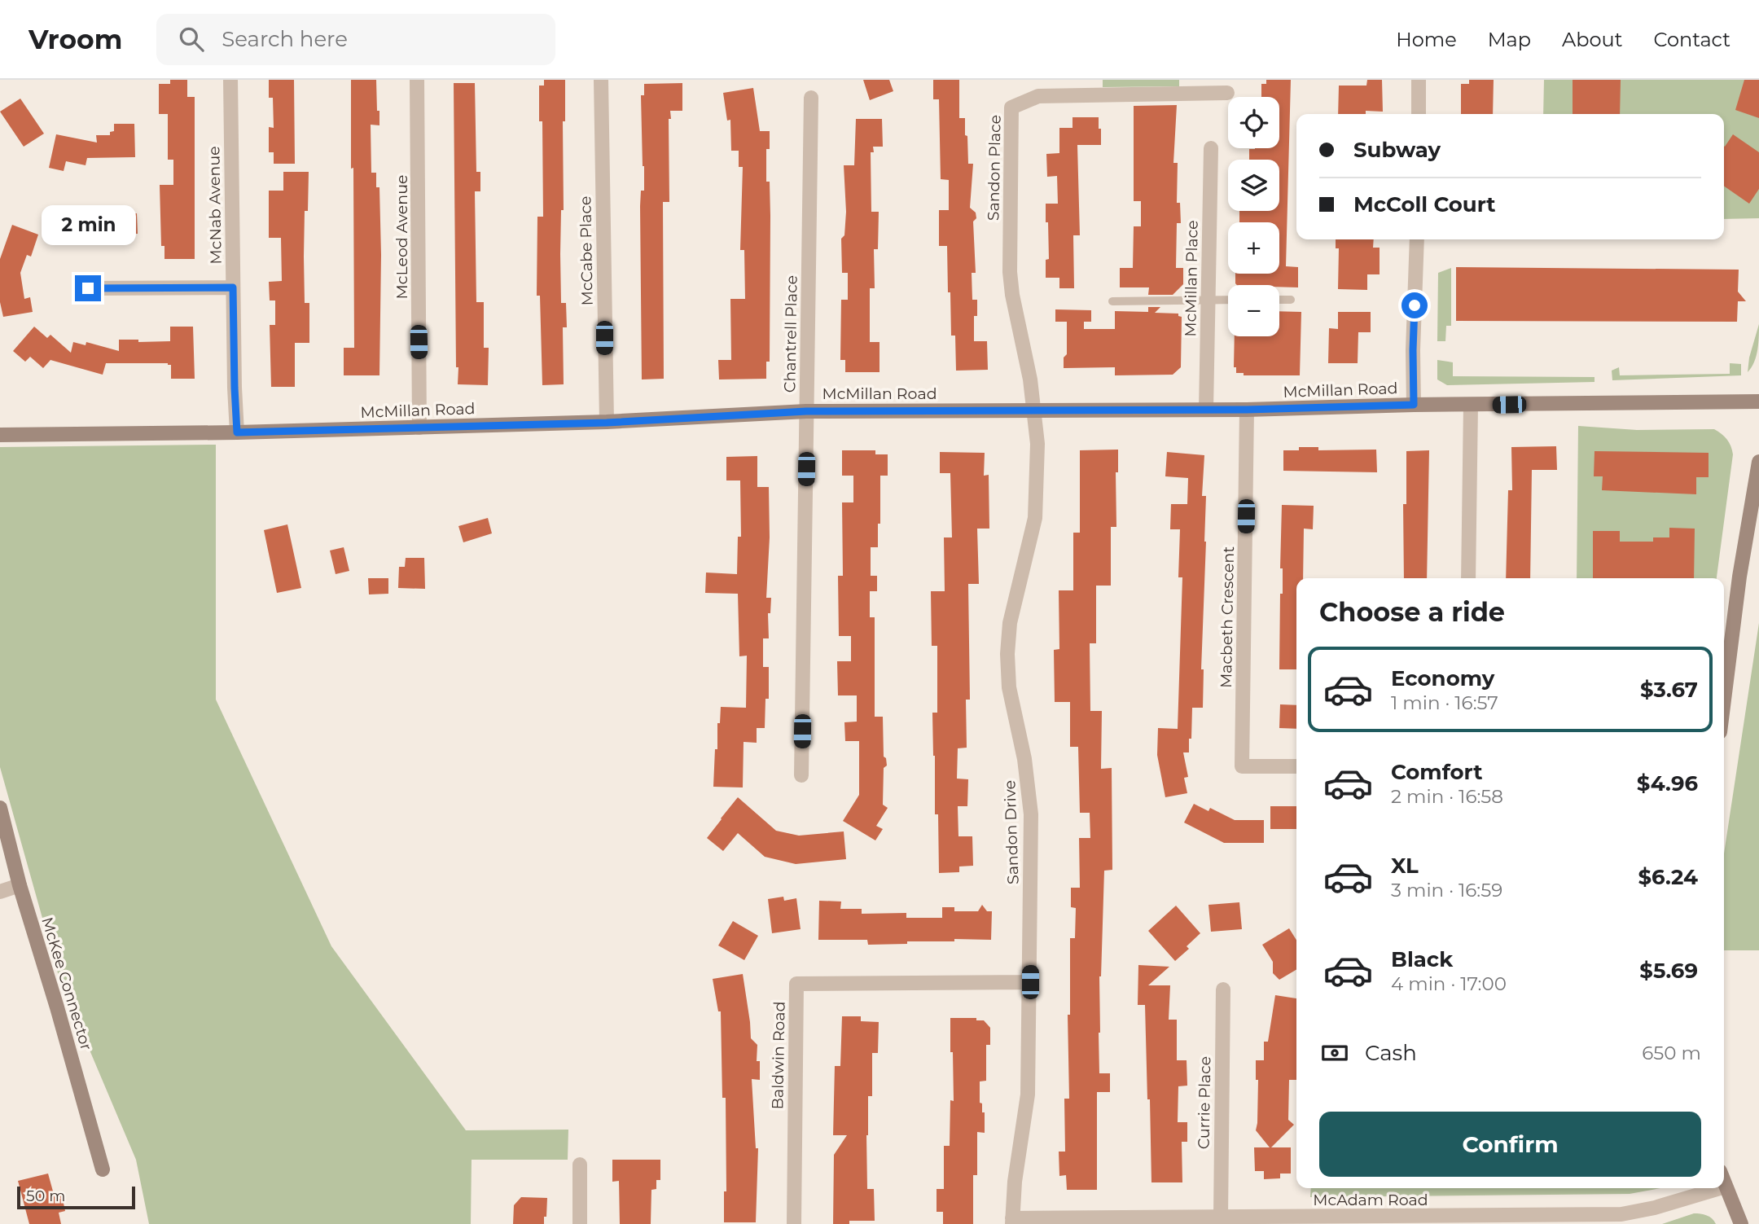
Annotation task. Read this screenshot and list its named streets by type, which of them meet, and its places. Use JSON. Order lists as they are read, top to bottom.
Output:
{
  "streets": {
    "main road": ["McMillan Road", "McKee Connector"],
    "street": [
      "Sandon Place",
      "McNab Avenue",
      "McLeod Avenue",
      "McCabe Place",
      "McMillan Place",
      "Chantrell Place",
      "Macbeth Crescent",
      "Sandon Drive",
      "Baldwin Road",
      "Currie Place",
      "McAdam Road"
    ]
  },
  "crossings": [
    ["Sandon Place", "McMillan Road"],
    ["Sandon Place", "Sandon Drive"],
    ["McNab Avenue", "McMillan Road"],
    ["McLeod Avenue", "McMillan Road"],
    ["McCabe Place", "McMillan Road"],
    ["McMillan Place", "McMillan Road"],
    ["Chantrell Place", "McMillan Road"],
    ["McMillan Road", "Macbeth Crescent"],
    ["McMillan Road", "Sandon Drive"],
    ["Sandon Drive", "Baldwin Road"],
    ["Sandon Drive", "McAdam Road"],
    ["Currie Place", "McAdam Road"]
  ],
  "scale_bar": "50 m",
  "page": {
    "header": "Vroom",
    "search": "Search here",
    "nav": [
      "Home",
      "Map",
      "About",
      "Contact"
    ],
    "map_buttons": ["+", "−"],
    "banner": ["Subway", "McColl Court"],
    "bubble": "2 min",
    "heading": "Choose a ride",
    "list": [
      {
        "name": "Economy",
        "note": "1 min · 16:57",
        "value": "$3.67"
      },
      {
        "name": "Comfort",
        "note": "2 min · 16:58",
        "value": "$4.96"
      },
      {
        "name": "XL",
        "note": "3 min · 16:59",
        "value": "$6.24"
      },
      {
        "name": "Black",
        "note": "4 min · 17:00",
        "value": "$5.69"
      }
    ],
    "pay": ["Cash", "650 m"],
    "buttons": "Confirm",
    "scale": "50 m"
  }
}
